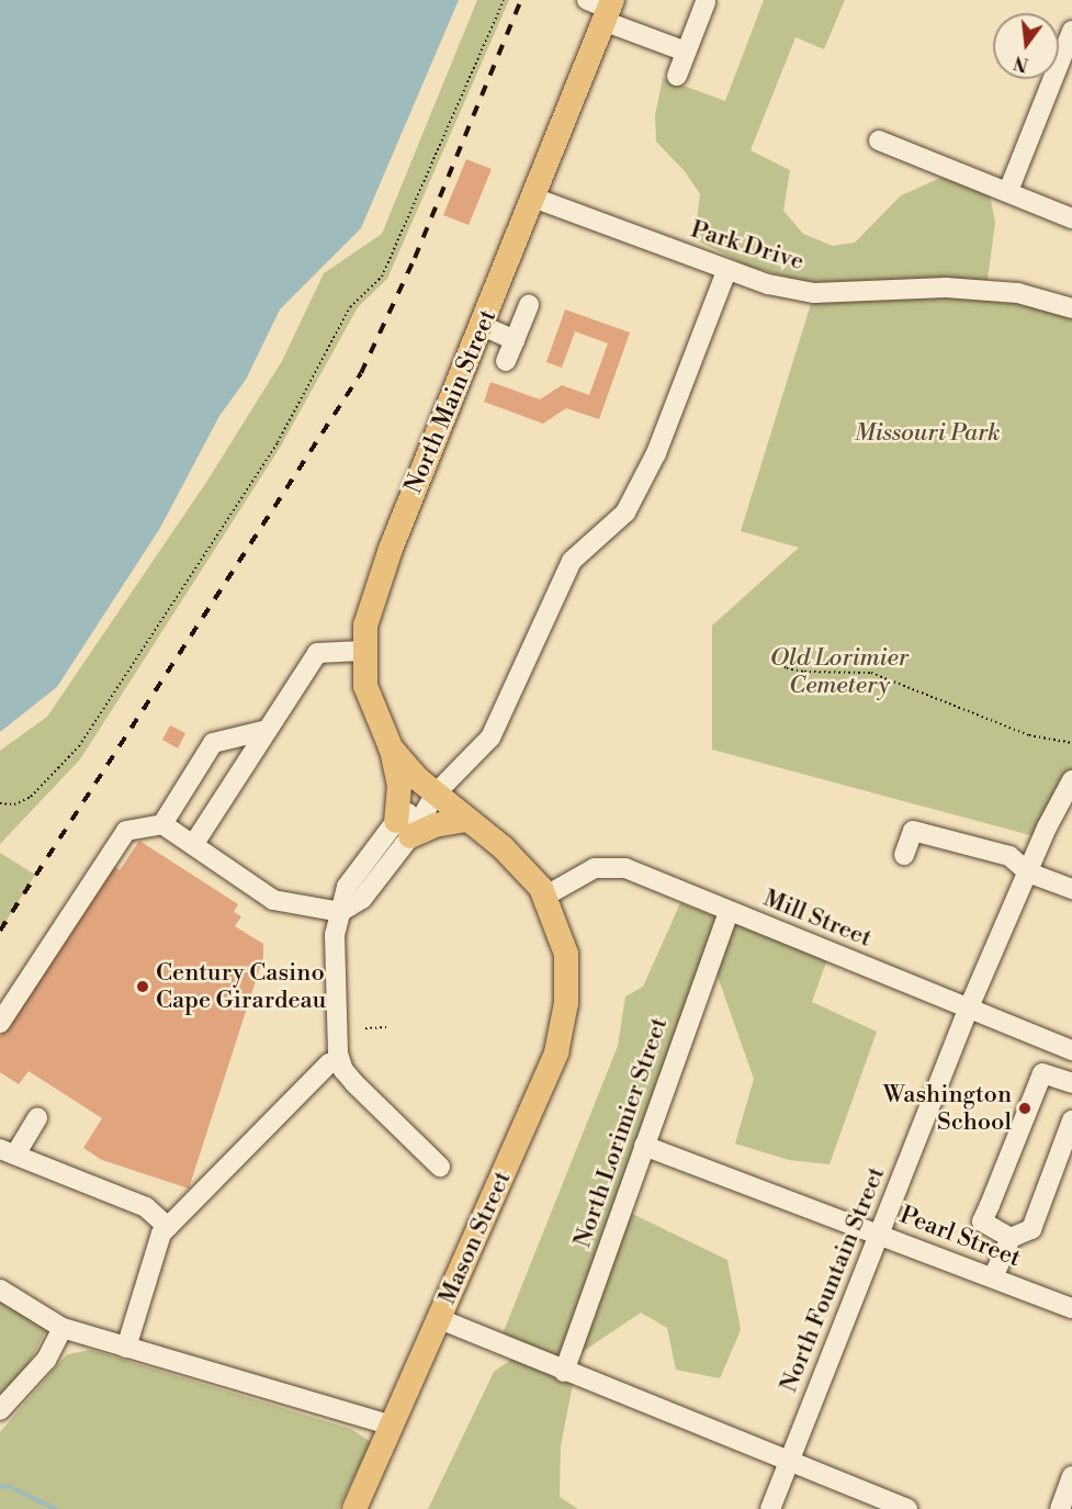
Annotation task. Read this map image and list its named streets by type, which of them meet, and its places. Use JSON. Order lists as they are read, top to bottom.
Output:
{
  "streets": {
    "main road": ["North Main Street", "Mason Street"],
    "street": [
      "Park Drive",
      "Mill Street",
      "North Lorimier Street",
      "Pearl Street",
      "North Fountain Street"
    ]
  },
  "crossings": [
    ["Park Drive", "North Main Street"],
    ["North Main Street", "Mason Street"],
    ["Mill Street", "North Lorimier Street"],
    ["Mill Street", "Mason Street"],
    ["Mill Street", "North Fountain Street"],
    ["North Lorimier Street", "Pearl Street"],
    ["North Lorimier Street", "Mason Street"],
    ["Pearl Street", "North Fountain Street"],
    ["Mason Street", "North Fountain Street"]
  ],
  "parks": ["Missouri Park", "Old Lorimier Cemetery"],
  "places": ["Century Casino Cape Girardeau", "Washington School"],
  "north": "bottom"
}
